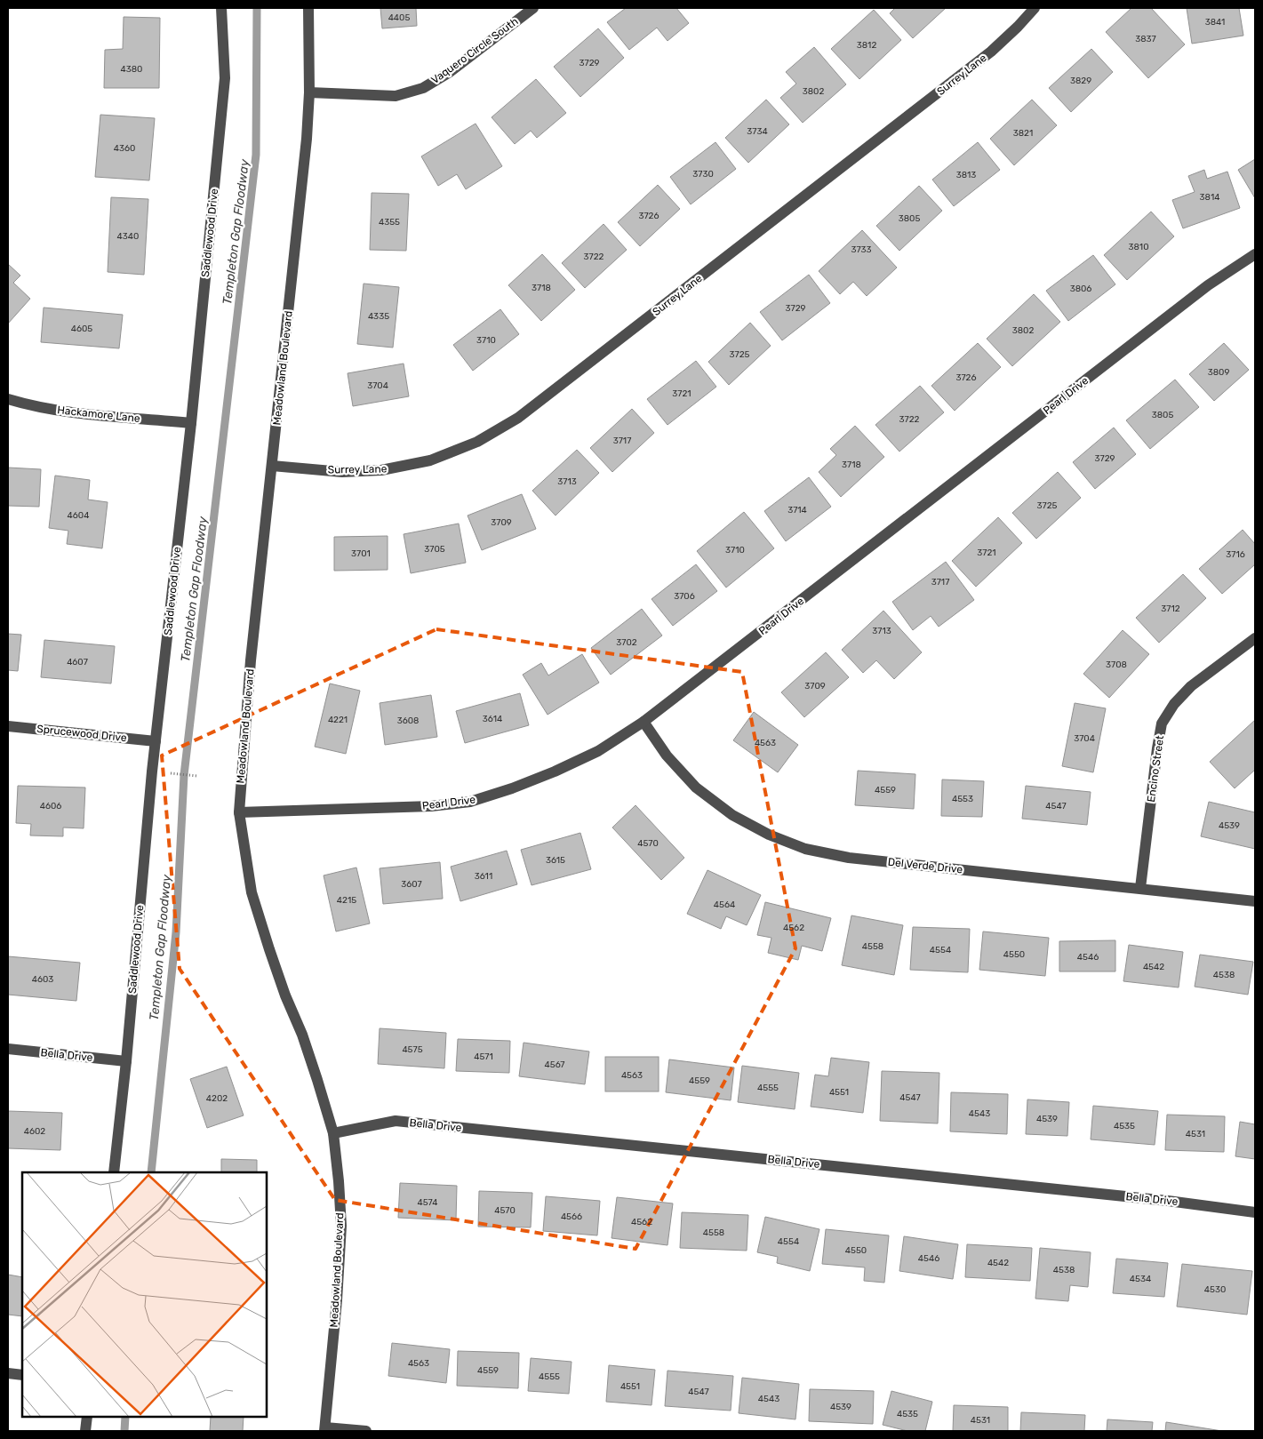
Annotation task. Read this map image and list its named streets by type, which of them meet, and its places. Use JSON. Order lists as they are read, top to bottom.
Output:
{
  "streets": {
    "street": [
      "Vaquero Circle South",
      "Surrey Lane",
      "Saddlewood Drive",
      "Meadowland Boulevard",
      "Pearl Drive",
      "Hackamore Lane",
      "Sprucewood Drive",
      "Encino Street",
      "Del Verde Drive",
      "Bella Drive"
    ]
  },
  "crossings": [
    ["Vaquero Circle South", "Meadowland Boulevard"],
    ["Surrey Lane", "Meadowland Boulevard"],
    ["Saddlewood Drive", "Hackamore Lane"],
    ["Saddlewood Drive", "Sprucewood Drive"],
    ["Saddlewood Drive", "Bella Drive"],
    ["Meadowland Boulevard", "Pearl Drive"],
    ["Meadowland Boulevard", "Bella Drive"],
    ["Pearl Drive", "Del Verde Drive"],
    ["Encino Street", "Del Verde Drive"]
  ],
  "water": ["Templeton Gap Floodway"],
  "house_numbers": [
    "4405",
    "3841",
    "3837",
    "3812",
    "3729",
    "4380",
    "3829",
    "3802",
    "3734",
    "3821",
    "4360",
    "3730",
    "3813",
    "3814",
    "3726",
    "3805",
    "4355",
    "4340",
    "3810",
    "3733",
    "3722",
    "3718",
    "3806",
    "3729",
    "4335",
    "4605",
    "3802",
    "3710",
    "3725",
    "3809",
    "3726",
    "3704",
    "3721",
    "3805",
    "3722",
    "3717",
    "3729",
    "3718",
    "3713",
    "3725",
    "3714",
    "4604",
    "3709",
    "3705",
    "3710",
    "3721",
    "3701",
    "3716",
    "3717",
    "3706",
    "3712",
    "3713",
    "3702",
    "4607",
    "3708",
    "3709",
    "3614",
    "4221",
    "3608",
    "3704",
    "4563",
    "4559",
    "4553",
    "4606",
    "4547",
    "4539",
    "4570",
    "3615",
    "3611",
    "3607",
    "4215",
    "4564",
    "4562",
    "4558",
    "4554",
    "4550",
    "4546",
    "4542",
    "4538",
    "4603",
    "4575",
    "4571",
    "4567",
    "4563",
    "4559",
    "4555",
    "4551",
    "4547",
    "4202",
    "4543",
    "4539",
    "4535",
    "4602",
    "4531",
    "4574",
    "4570",
    "4566",
    "4562",
    "4558",
    "4554",
    "4550",
    "4546",
    "4542",
    "4538",
    "4534",
    "4530",
    "4563",
    "4559",
    "4555",
    "4551",
    "4547",
    "4543",
    "4539",
    "4535",
    "4531"
  ]
}
